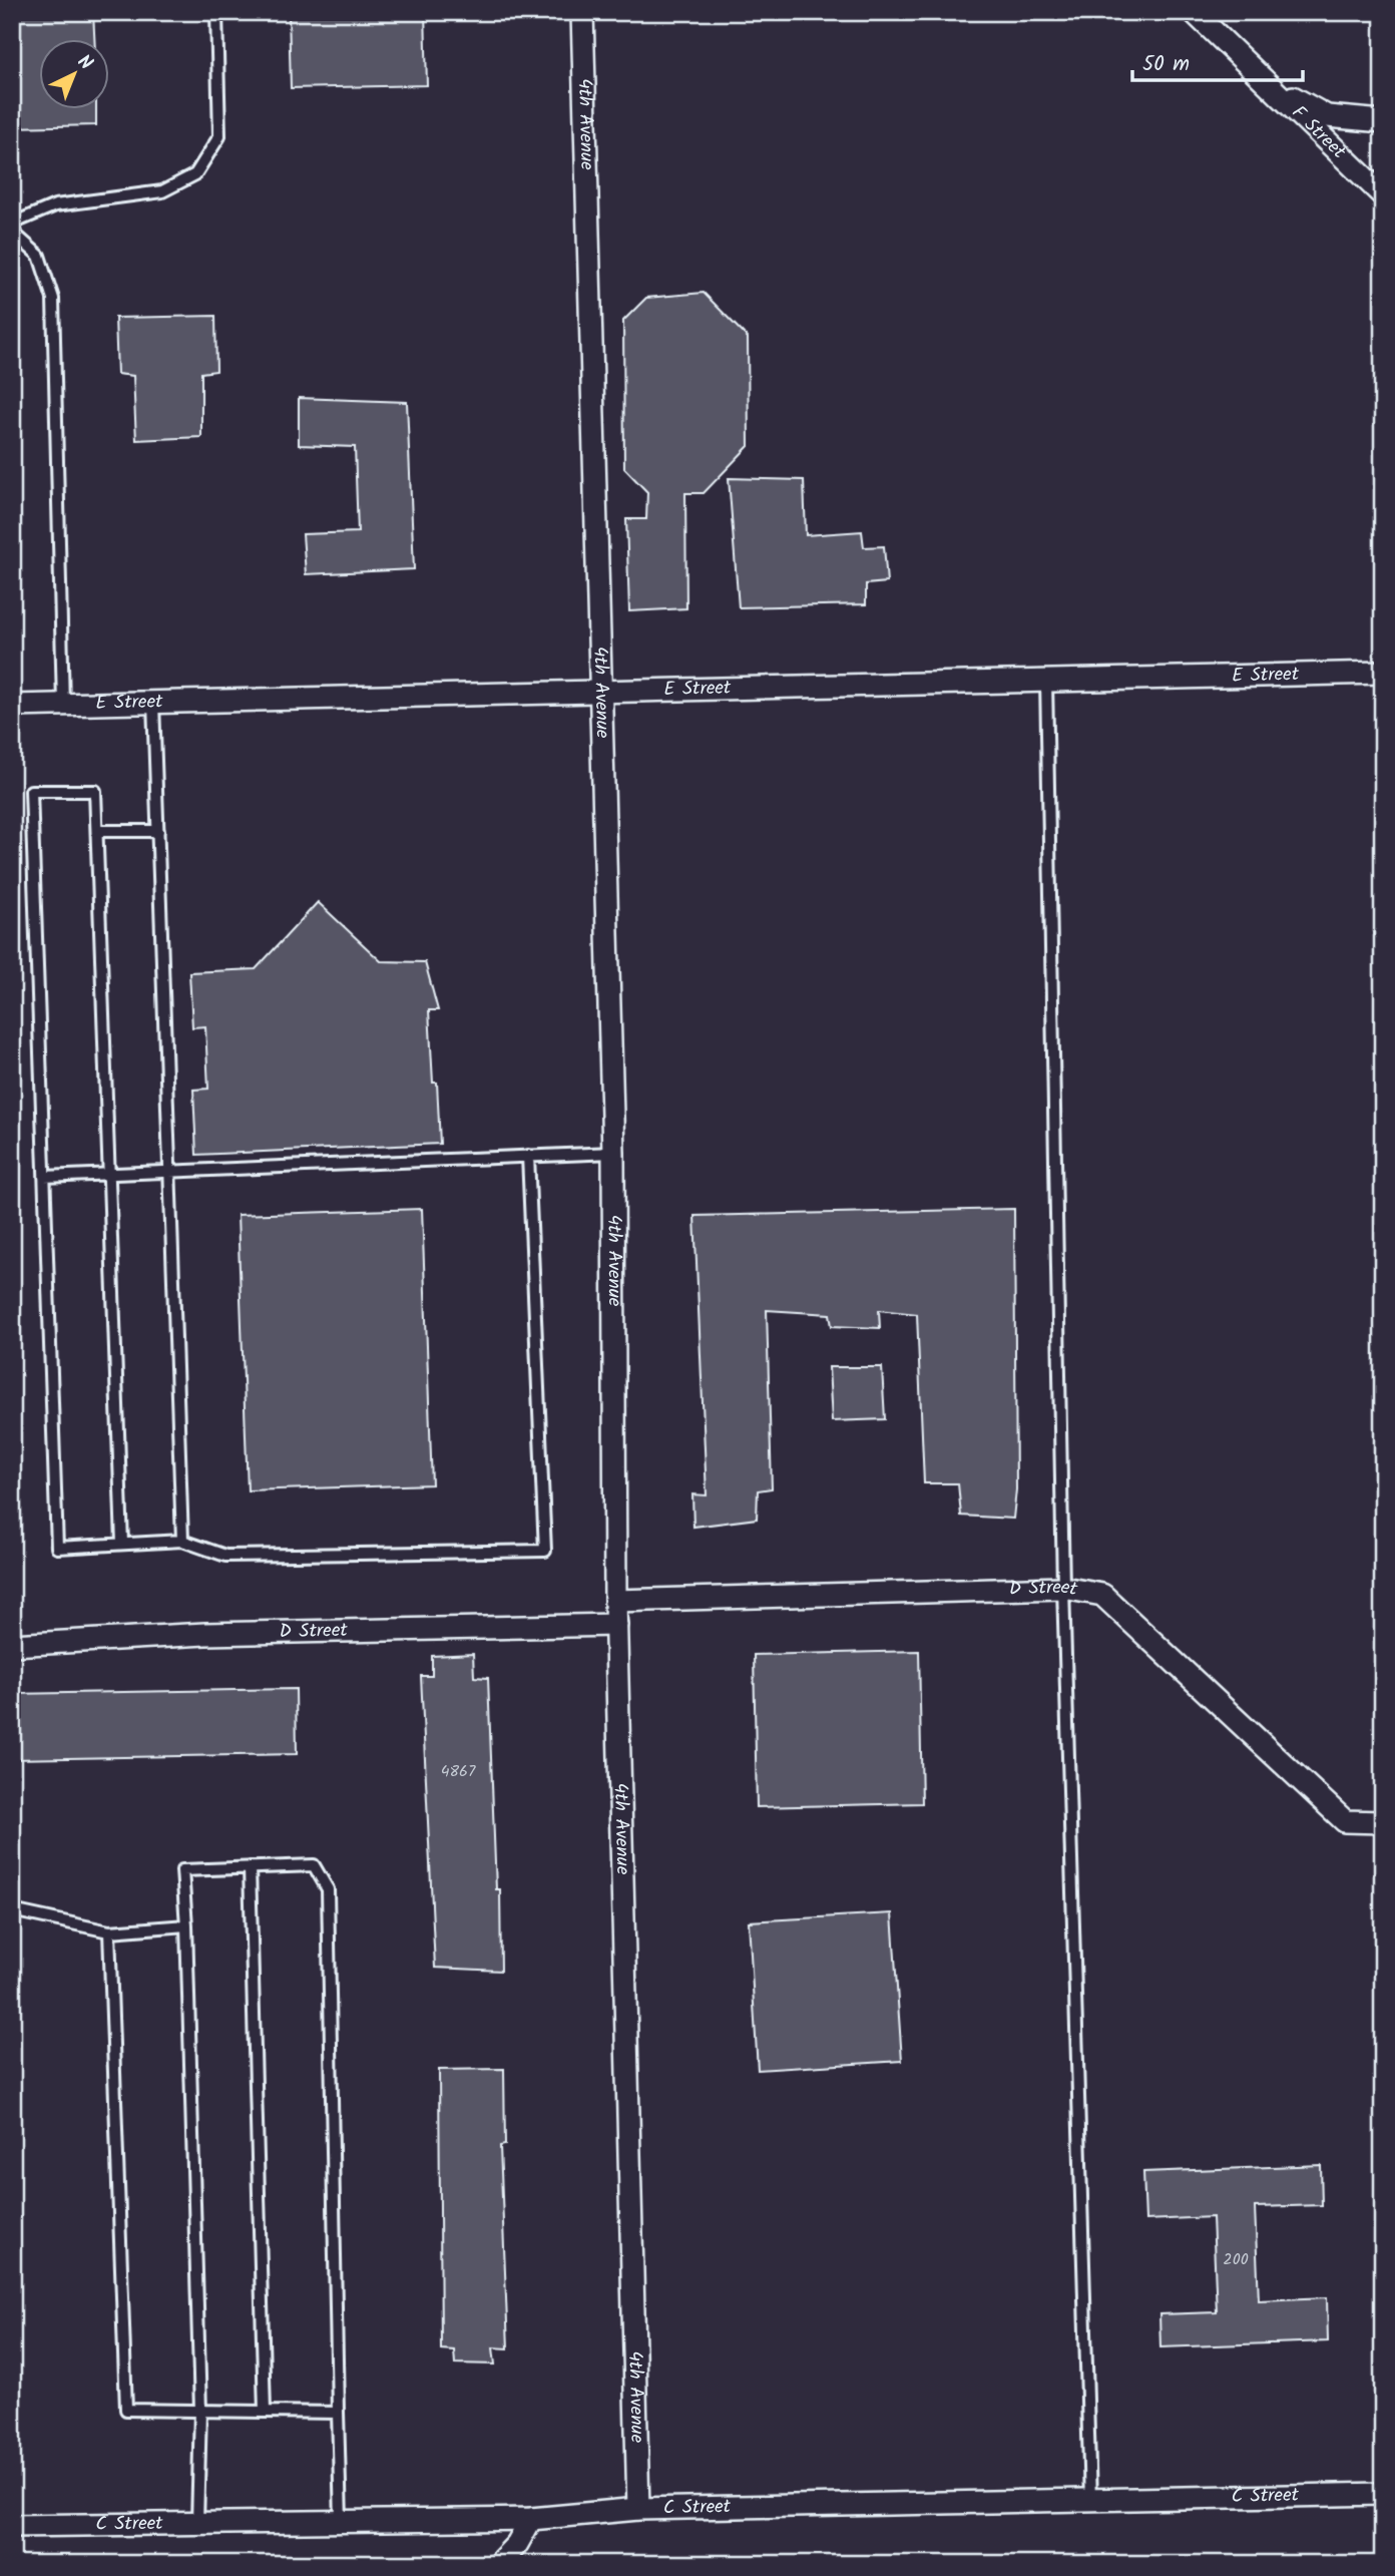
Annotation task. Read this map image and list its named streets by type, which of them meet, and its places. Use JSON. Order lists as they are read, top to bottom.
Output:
{
  "streets": {
    "street": [
      "4th Avenue",
      "F Street",
      "E Street",
      "D Street",
      "C Street"
    ]
  },
  "crossings": [
    ["4th Avenue", "E Street"],
    ["4th Avenue", "D Street"],
    ["4th Avenue", "C Street"]
  ],
  "house_numbers": ["4867", "200"],
  "scale_bar": "50 m",
  "north": "top right"
}
